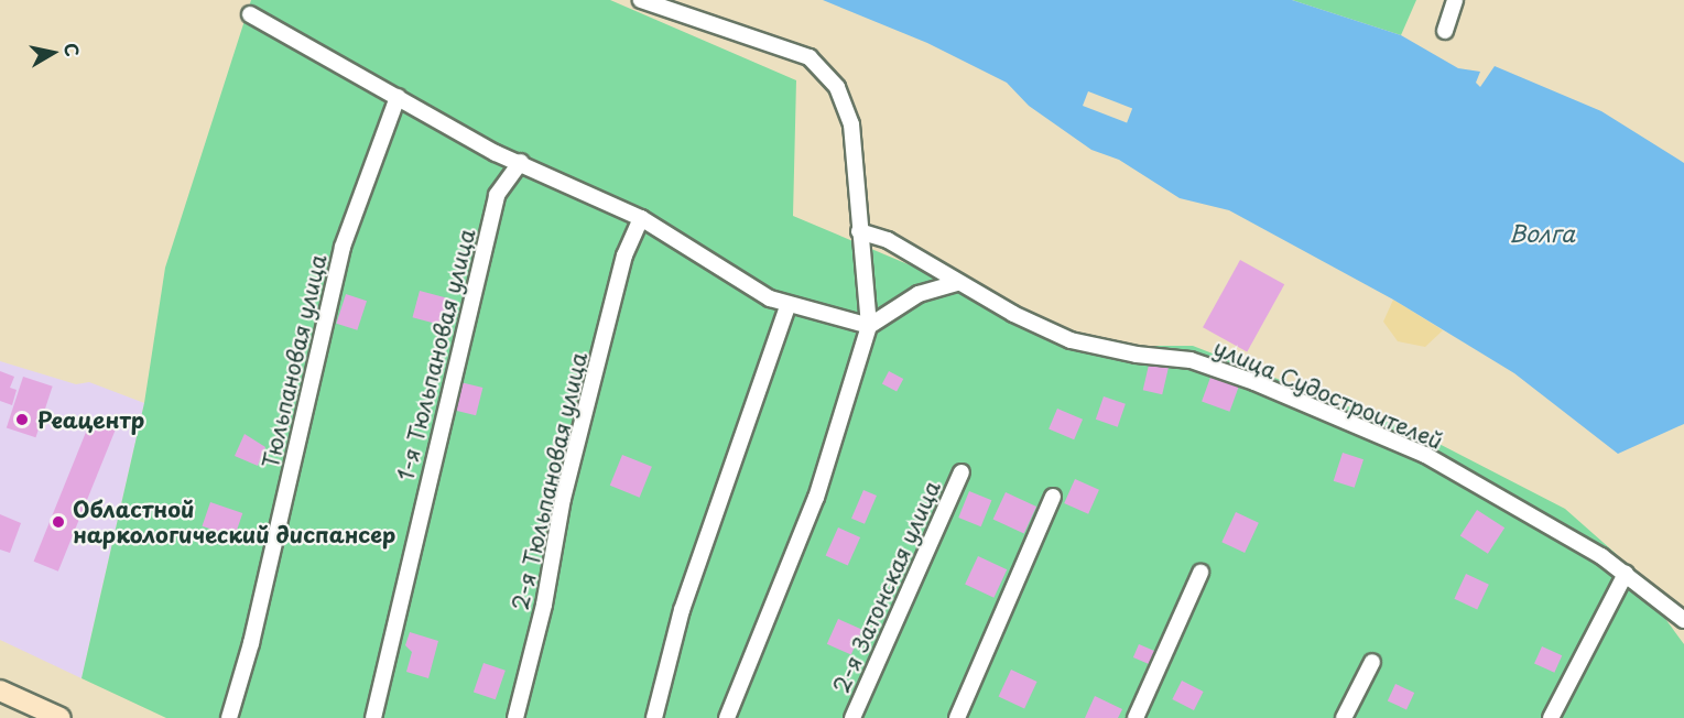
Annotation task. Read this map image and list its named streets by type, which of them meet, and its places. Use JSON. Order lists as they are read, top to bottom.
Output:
{
  "streets": {
    "street": [
      "1-я Тюльпановая улица",
      "Тюльпановая улица",
      "улица Судостроителей",
      "2-я Тюльпановая улица",
      "2-я Затонская улица"
    ]
  },
  "water": ["Волга"],
  "places": ["Реацентр", "Областной наркологический диспансер"],
  "north": "right"
}
